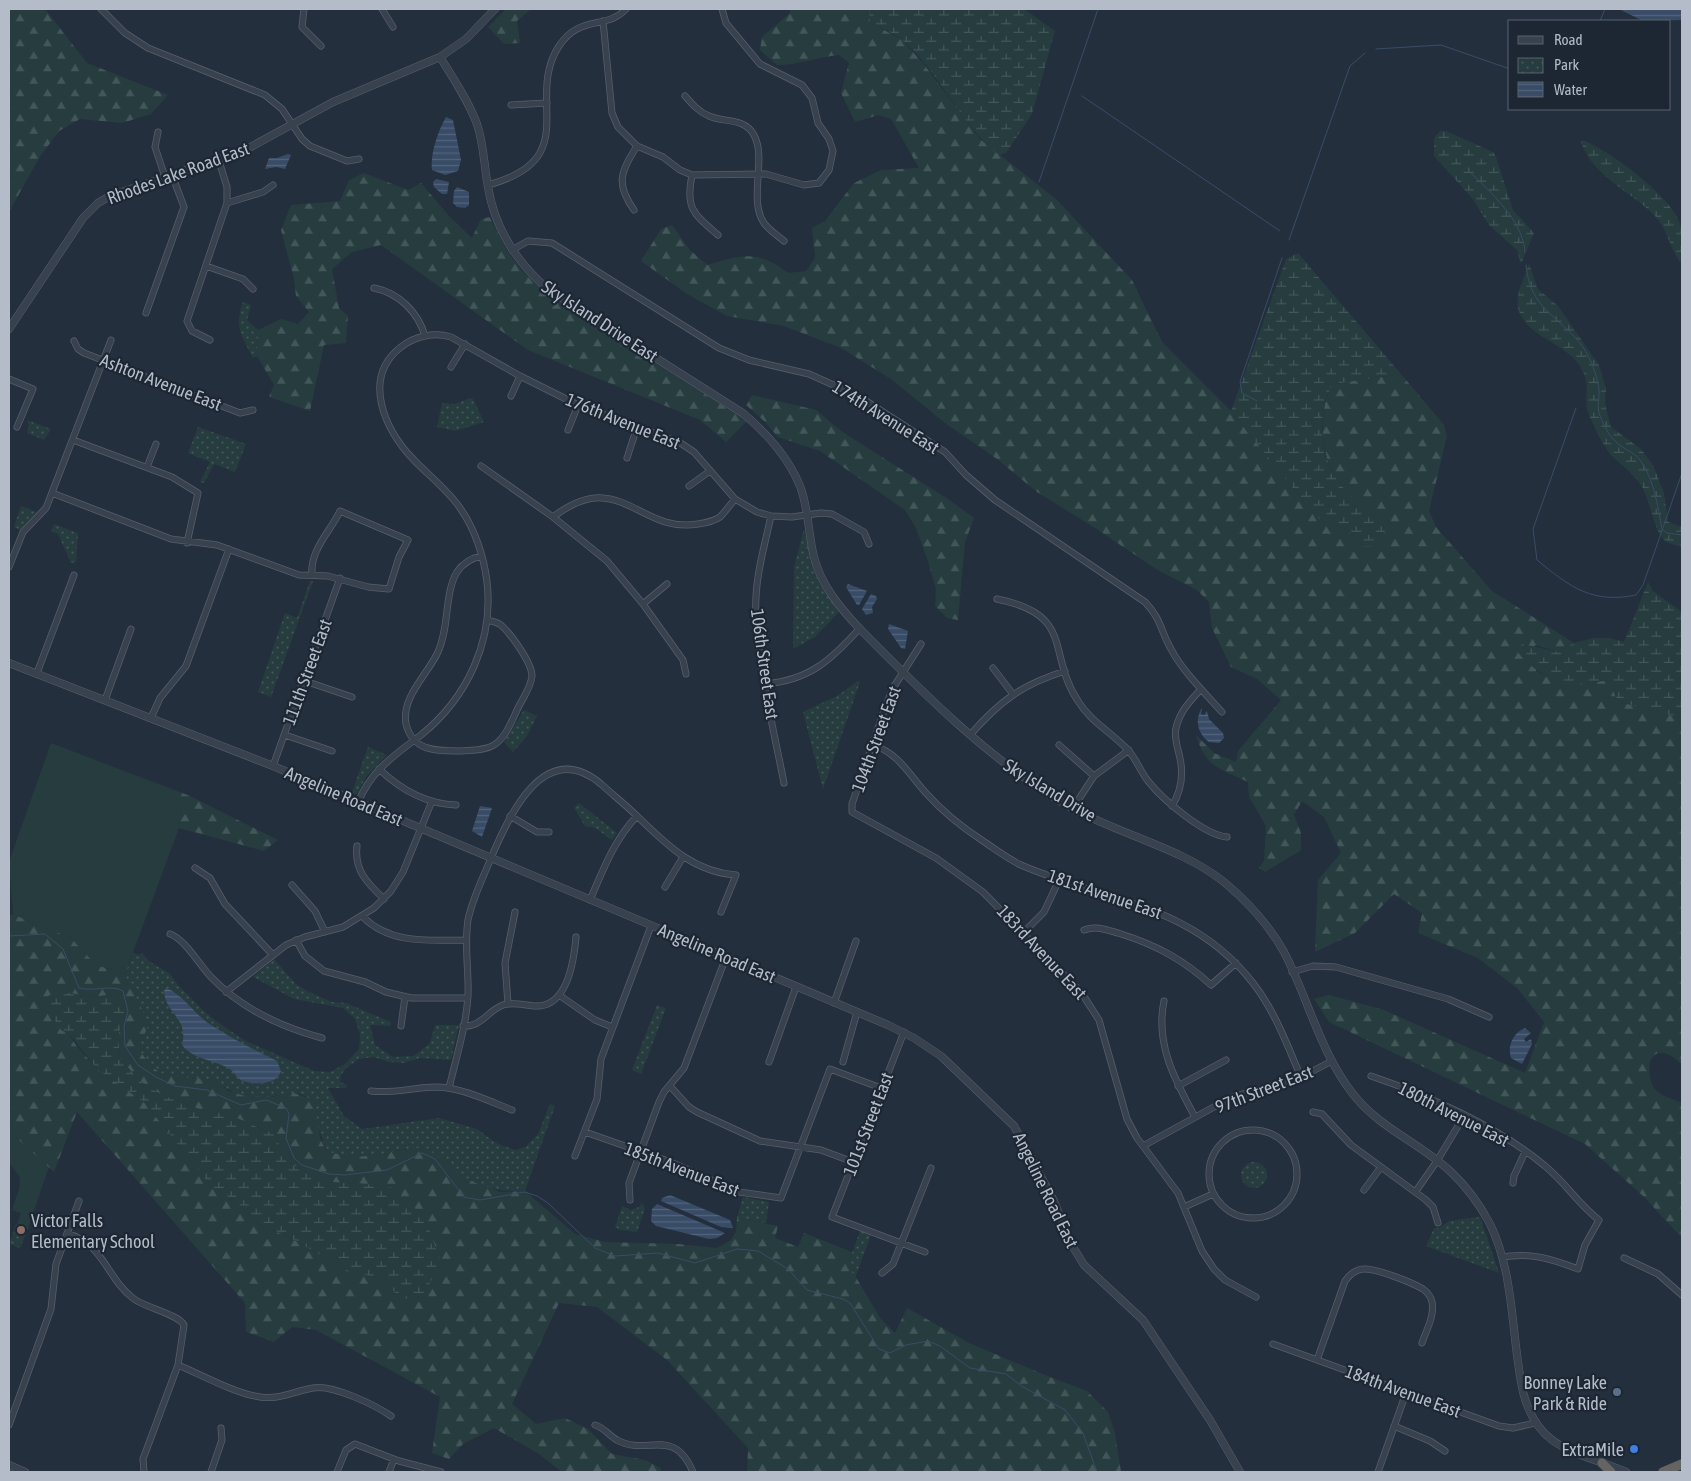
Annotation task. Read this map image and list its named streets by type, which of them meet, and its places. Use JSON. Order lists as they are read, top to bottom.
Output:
{
  "streets": {
    "street": [
      "Rhodes Lake Road East",
      "Sky Island Drive East",
      "Ashton Avenue East",
      "174th Avenue East",
      "176th Avenue East",
      "106th Street East",
      "111th Street East",
      "104th Street East",
      "Sky Island Drive",
      "Angeline Road East",
      "181st Avenue East",
      "183rd Avenue East",
      "97th Street East",
      "180th Avenue East",
      "101st Street East",
      "185th Avenue East",
      "184th Avenue East"
    ]
  },
  "crossings": [
    ["Rhodes Lake Road East", "Sky Island Drive East"],
    ["Sky Island Drive East", "174th Avenue East"],
    ["Sky Island Drive East", "176th Avenue East"],
    ["Sky Island Drive East", "Sky Island Drive"],
    ["176th Avenue East", "106th Street East"],
    ["176th Avenue East", "Sky Island Drive"],
    ["111th Street East", "Angeline Road East"],
    ["104th Street East", "Sky Island Drive"],
    ["104th Street East", "181st Avenue East"],
    ["104th Street East", "183rd Avenue East"],
    ["Sky Island Drive", "97th Street East"],
    ["Angeline Road East", "101st Street East"],
    ["181st Avenue East", "97th Street East"],
    ["183rd Avenue East", "97th Street East"]
  ],
  "places": ["Victor Falls Elementary School", "Bonney Lake Park & Ride", "ExtraMile"],
  "legend": ["Road", "Park", "Water"]
}
